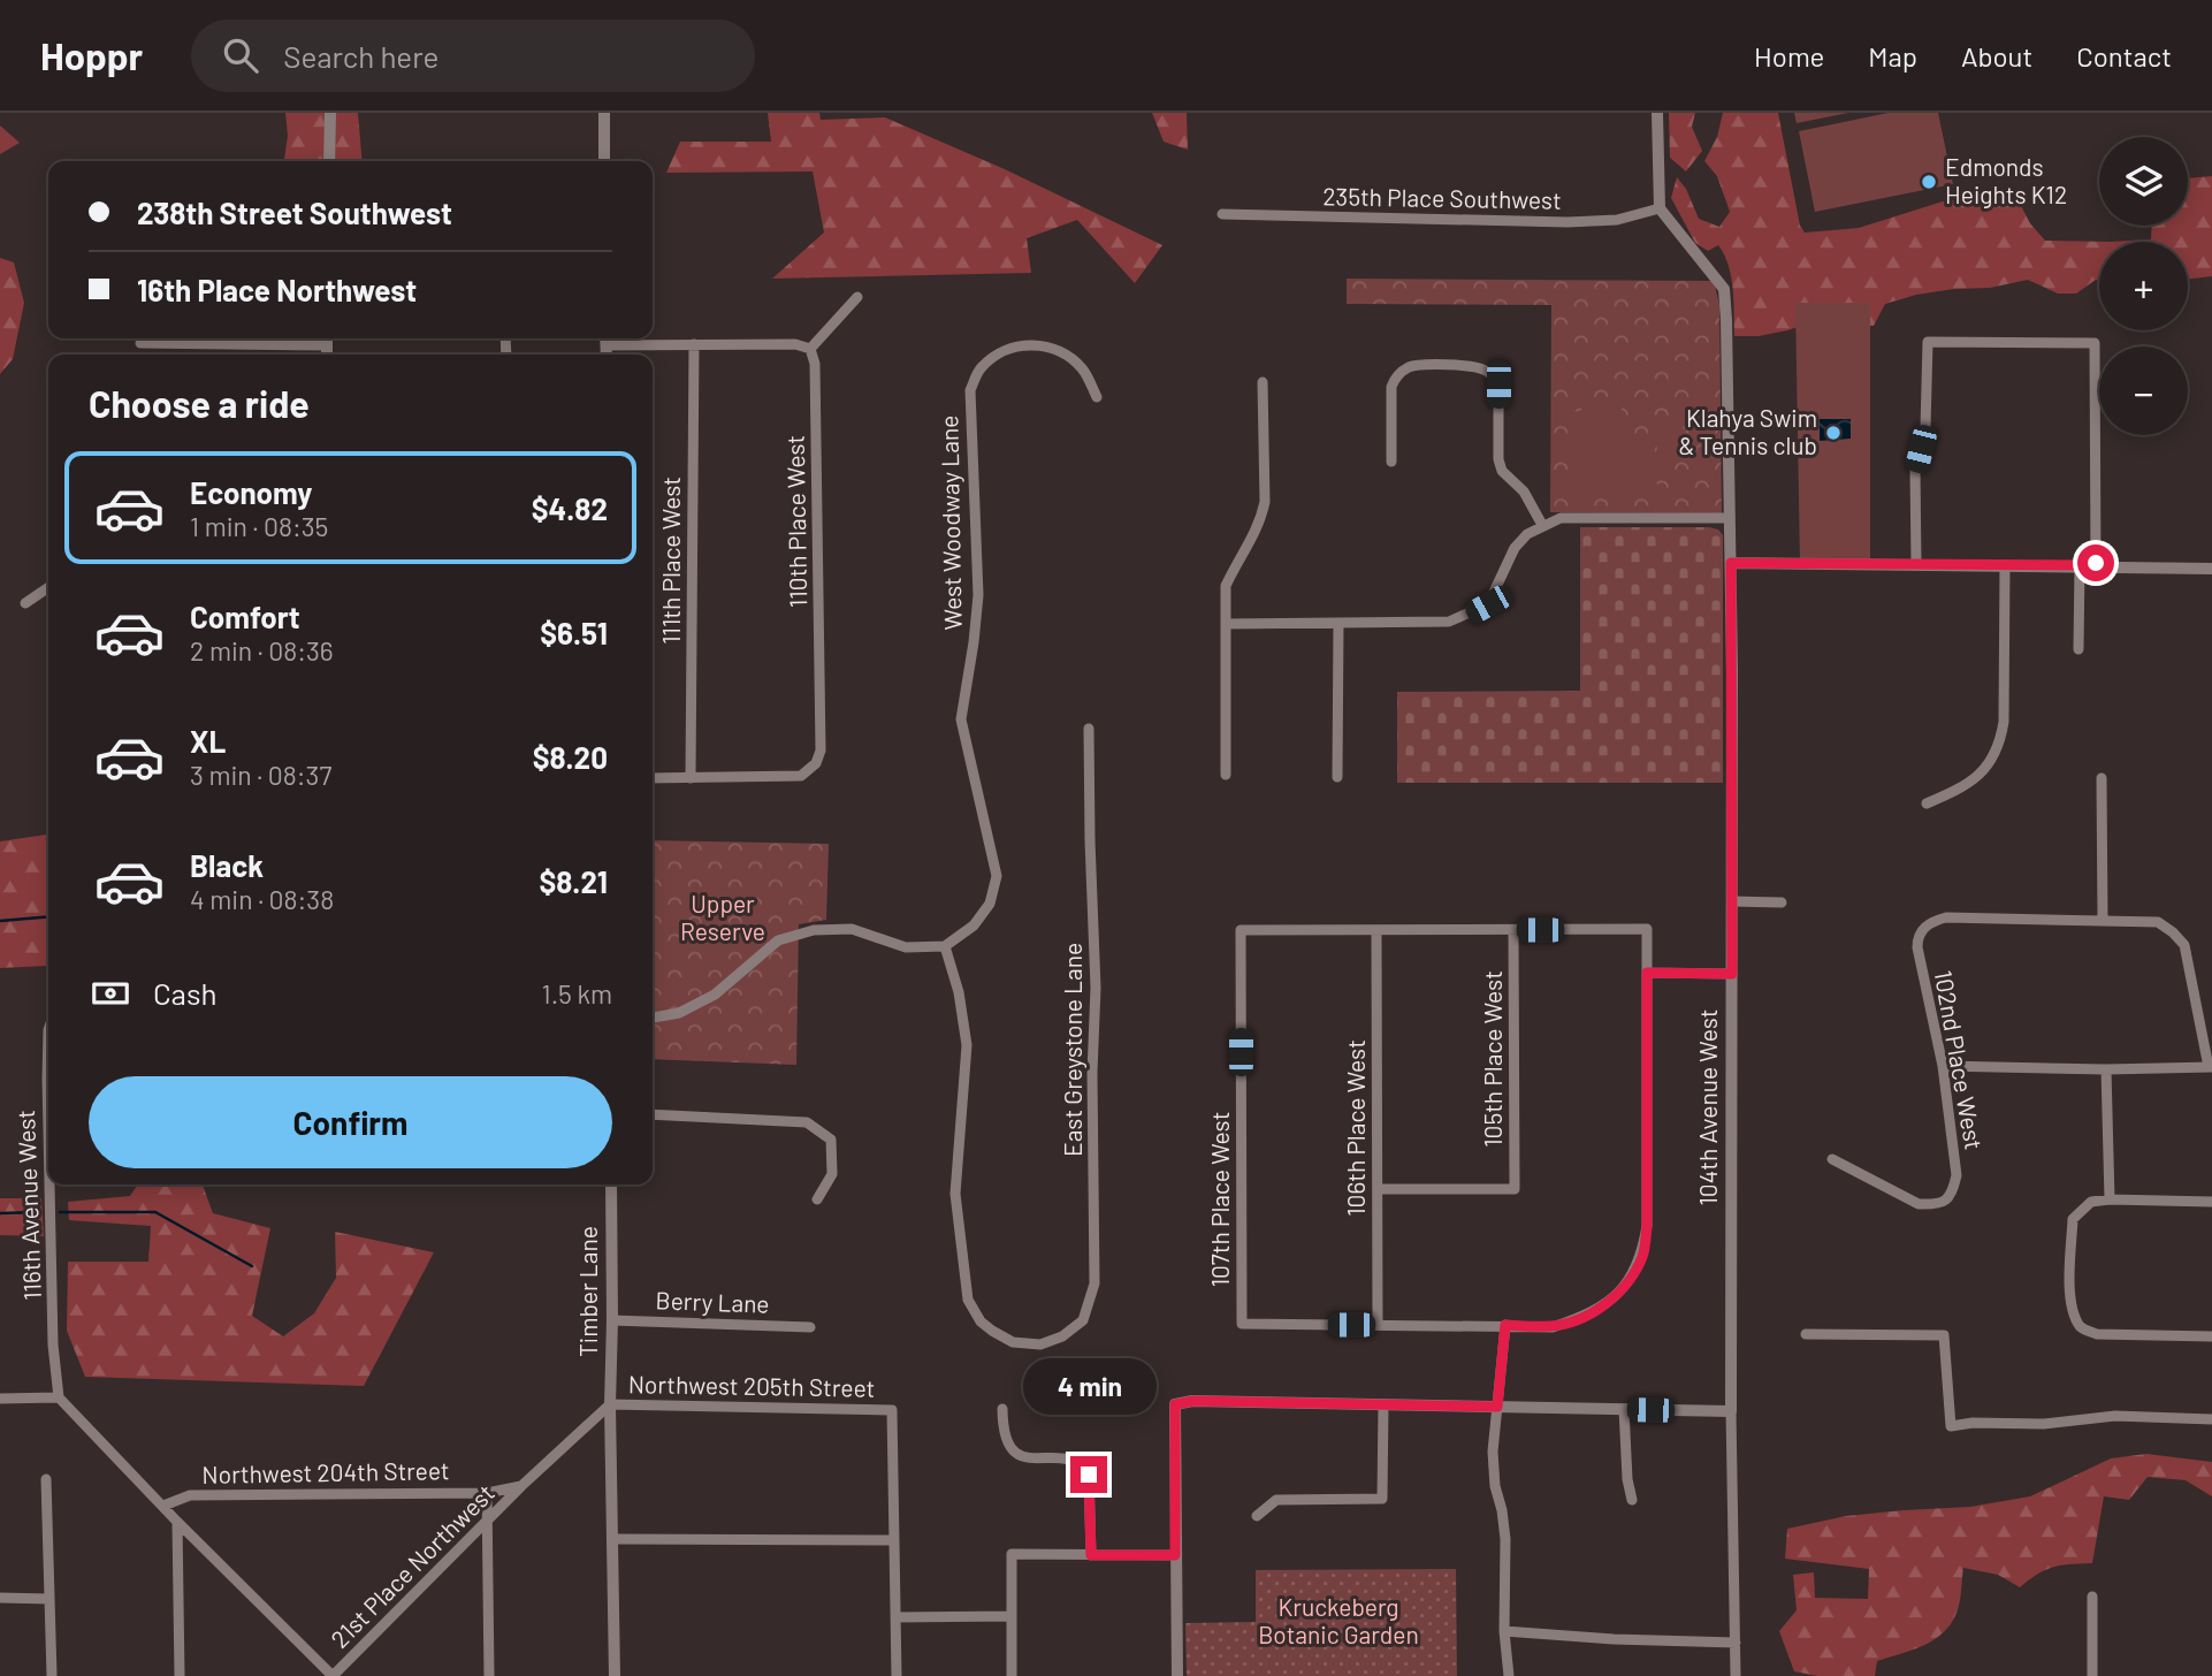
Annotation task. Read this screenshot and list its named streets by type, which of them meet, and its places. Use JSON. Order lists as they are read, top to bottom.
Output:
{
  "streets": {
    "street": [
      "235th Place Southwest",
      "110th Place West",
      "West Woodway Lane",
      "111th Place West",
      "East Greystone Lane",
      "105th Place West",
      "102nd Place West",
      "104th Avenue West",
      "106th Place West",
      "107th Place West",
      "116th Avenue West",
      "Timber Lane",
      "Berry Lane",
      "Northwest 205th Street",
      "Northwest 204th Street",
      "21st Place Northwest"
    ]
  },
  "crossings": [
    ["235th Place Southwest", "104th Avenue West"],
    ["110th Place West", "111th Place West"],
    ["West Woodway Lane", "East Greystone Lane"],
    ["105th Place West", "106th Place West"],
    ["106th Place West", "107th Place West"],
    ["Timber Lane", "Berry Lane"],
    ["Timber Lane", "Northwest 205th Street"],
    ["Northwest 204th Street", "21st Place Northwest"]
  ],
  "parks": ["Upper Reserve", "Kruckeberg Botanic Garden"],
  "places": ["Edmonds Heights K12", "Klahya Swim & Tennis club"],
  "page": {
    "header": "Hoppr",
    "search": "Search here",
    "nav": [
      "Home",
      "Map",
      "About",
      "Contact"
    ],
    "map_buttons": ["+", "−"],
    "banner": ["238th Street Southwest", "16th Place Northwest"],
    "heading": "Choose a ride",
    "list": [
      {
        "name": "Economy",
        "note": "1 min · 08:35",
        "value": "$4.82"
      },
      {
        "name": "Comfort",
        "note": "2 min · 08:36",
        "value": "$6.51"
      },
      {
        "name": "XL",
        "note": "3 min · 08:37",
        "value": "$8.20"
      },
      {
        "name": "Black",
        "note": "4 min · 08:38",
        "value": "$8.21"
      }
    ],
    "pay": ["Cash", "1.5 km"],
    "buttons": "Confirm",
    "bubble": "4 min"
  }
}
